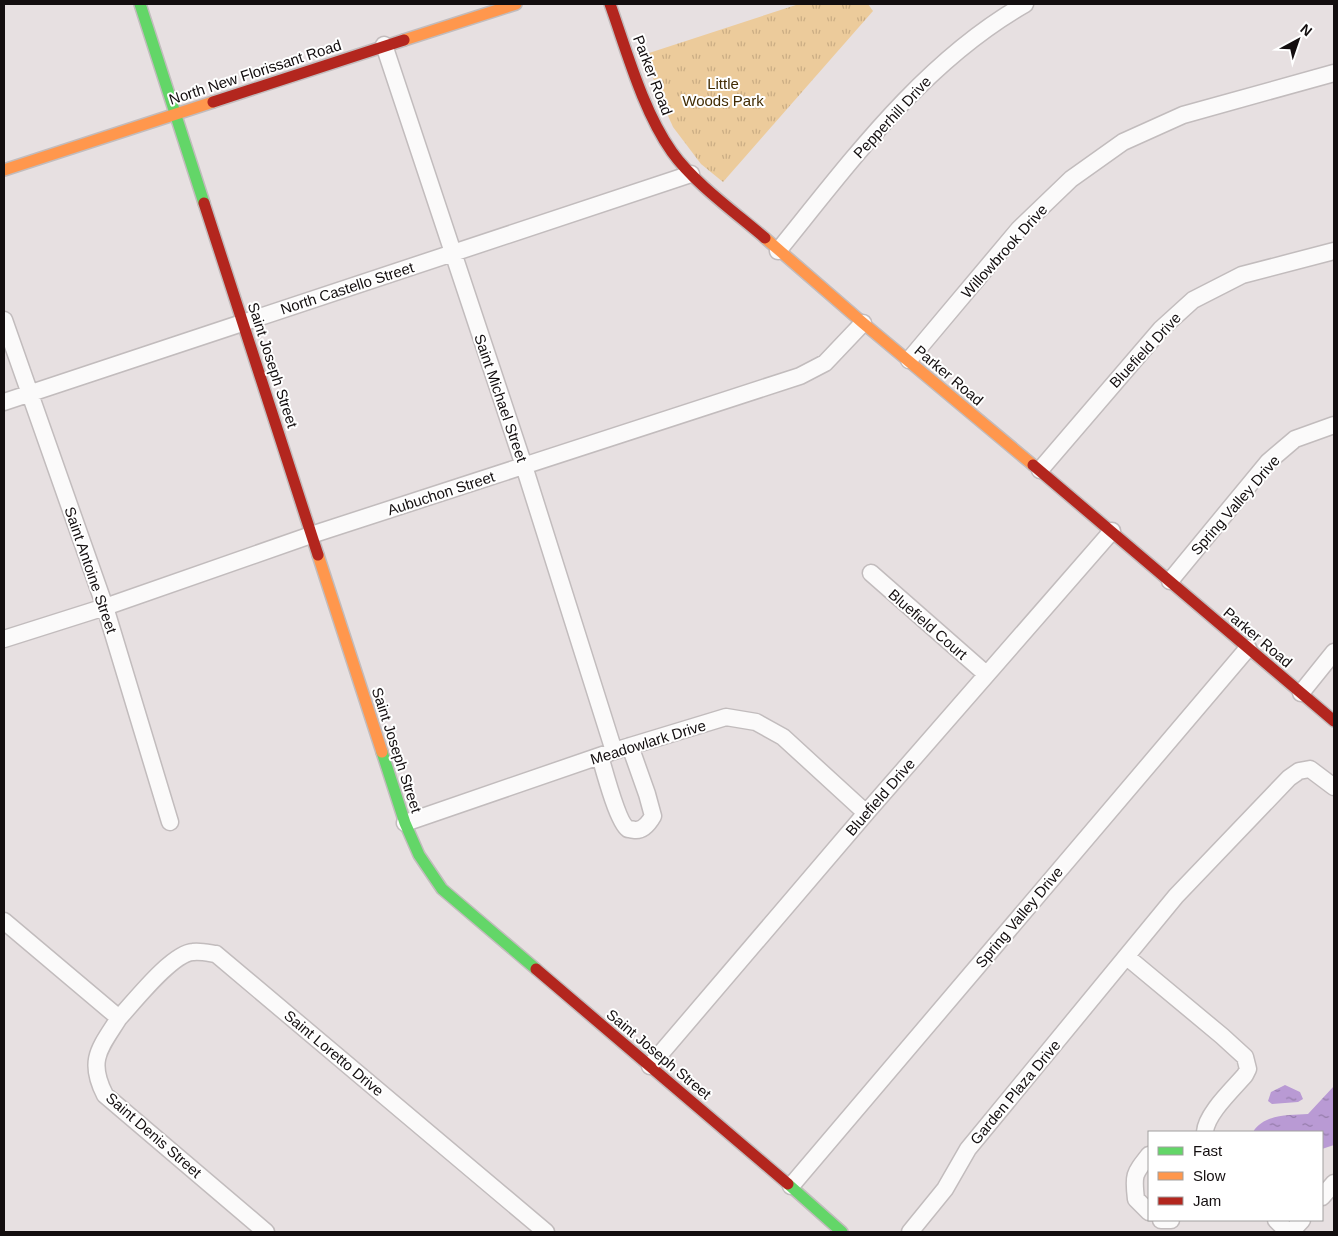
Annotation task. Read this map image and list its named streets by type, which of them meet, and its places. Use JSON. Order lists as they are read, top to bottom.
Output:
{
  "streets": {
    "main road": ["North New Florissant Road", "Parker Road", "Saint Joseph Street"],
    "street": [
      "Pepperhill Drive",
      "Willowbrook Drive",
      "North Castello Street",
      "Bluefield Drive",
      "Saint Michael Street",
      "Aubuchon Street",
      "Spring Valley Drive",
      "Saint Antoine Street",
      "Bluefield Court",
      "Meadowlark Drive",
      "Saint Loretto Drive",
      "Garden Plaza Drive",
      "Saint Denis Street"
    ]
  },
  "crossings": [
    ["North New Florissant Road", "Saint Joseph Street"],
    ["North New Florissant Road", "Saint Michael Street"],
    ["Parker Road", "Pepperhill Drive"],
    ["Parker Road", "Willowbrook Drive"],
    ["Parker Road", "North Castello Street"],
    ["Parker Road", "Bluefield Drive"],
    ["Parker Road", "Aubuchon Street"],
    ["Parker Road", "Spring Valley Drive"],
    ["North Castello Street", "Saint Joseph Street"],
    ["North Castello Street", "Saint Michael Street"],
    ["North Castello Street", "Saint Antoine Street"],
    ["Bluefield Drive", "Saint Joseph Street"],
    ["Bluefield Drive", "Bluefield Court"],
    ["Bluefield Drive", "Meadowlark Drive"],
    ["Saint Joseph Street", "Aubuchon Street"],
    ["Saint Joseph Street", "Spring Valley Drive"],
    ["Saint Joseph Street", "Meadowlark Drive"],
    ["Saint Michael Street", "Aubuchon Street"],
    ["Saint Michael Street", "Meadowlark Drive"],
    ["Aubuchon Street", "Saint Antoine Street"],
    ["Saint Loretto Drive", "Saint Denis Street"]
  ],
  "parks": ["Little Woods Park"],
  "legend": ["Fast", "Slow", "Jam"],
  "north": "top right"
}
